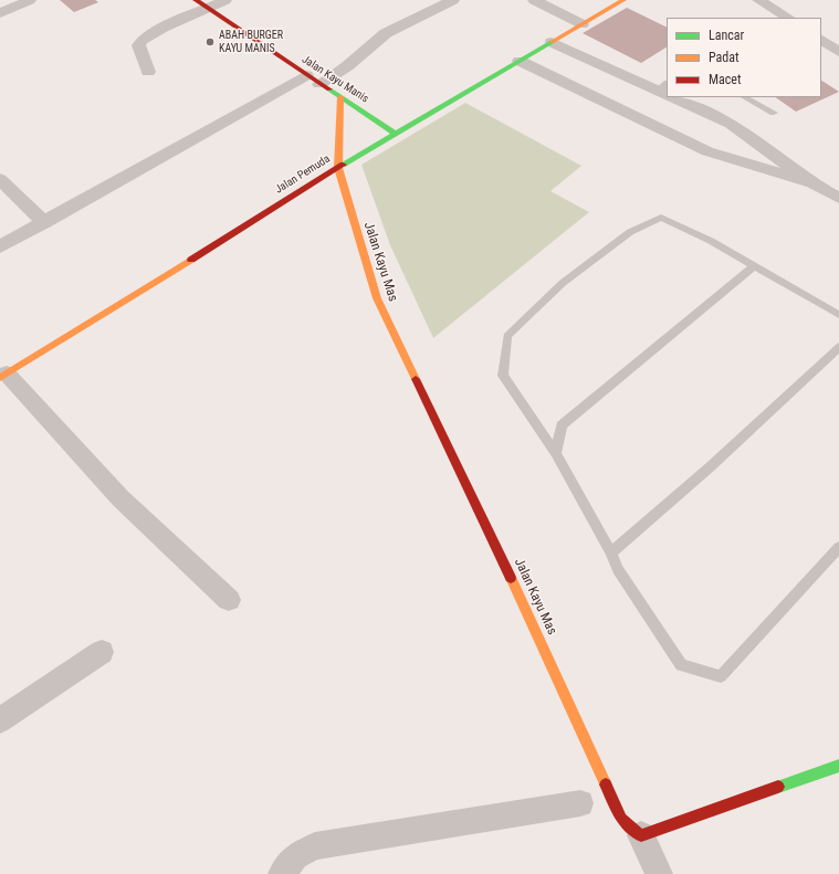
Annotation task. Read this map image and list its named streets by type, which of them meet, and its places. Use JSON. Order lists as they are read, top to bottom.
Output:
{
  "streets": {
    "street": ["Jalan Kayu Manis", "Jalan Pemuda", "Jalan Kayu Mas"]
  },
  "crossings": [
    ["Jalan Kayu Manis", "Jalan Pemuda"],
    ["Jalan Kayu Manis", "Jalan Kayu Mas"],
    ["Jalan Pemuda", "Jalan Kayu Mas"]
  ],
  "places": ["ABAH BURGER KAYU MANIS"],
  "legend": ["Lancar", "Padat", "Macet"]
}
